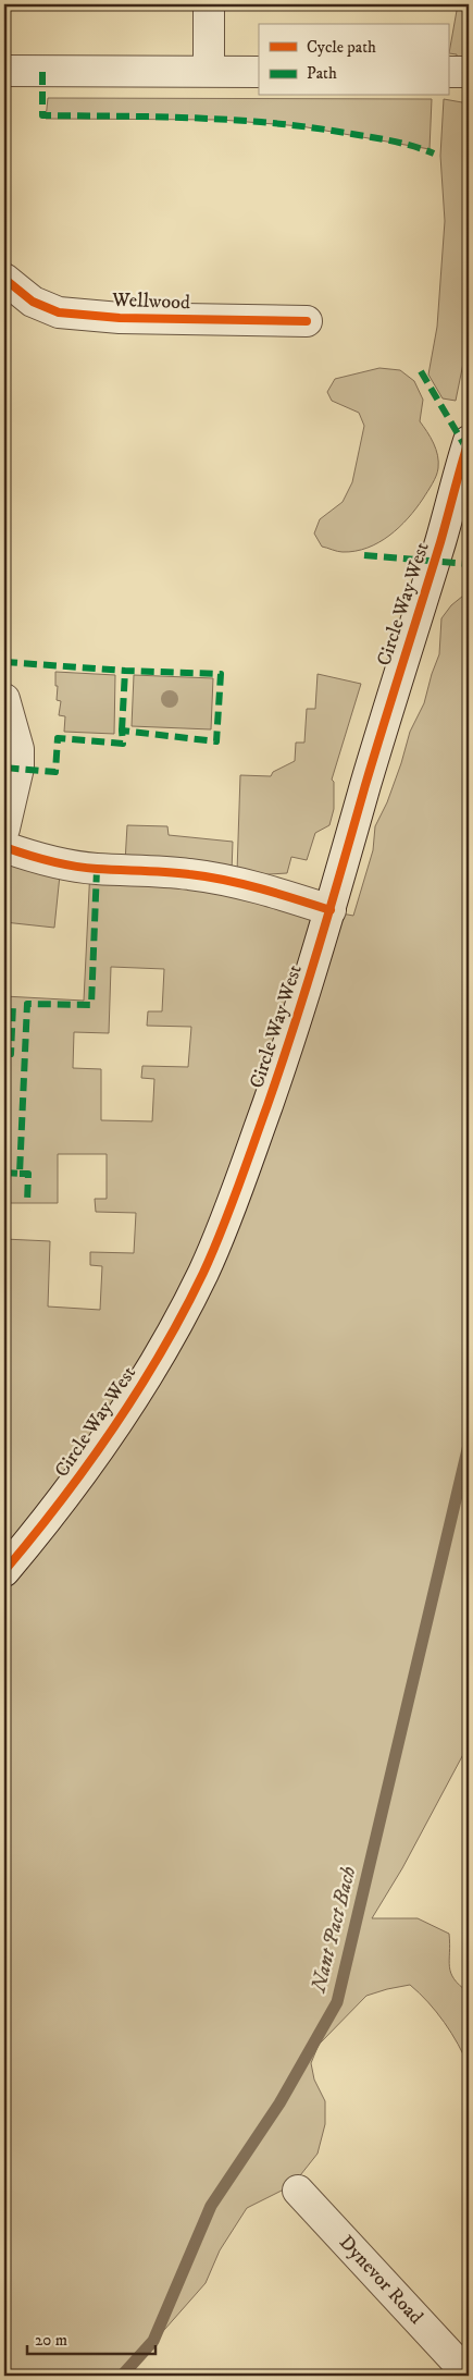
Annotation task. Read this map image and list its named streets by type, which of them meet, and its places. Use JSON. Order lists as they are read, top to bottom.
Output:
{
  "streets": {
    "street": ["Wellwood", "Circle Way West", "Dynevor Road"]
  },
  "water": ["Nant Pact Bach"],
  "legend": ["Cycle path", "Path"],
  "scale_bar": "20 m"
}
